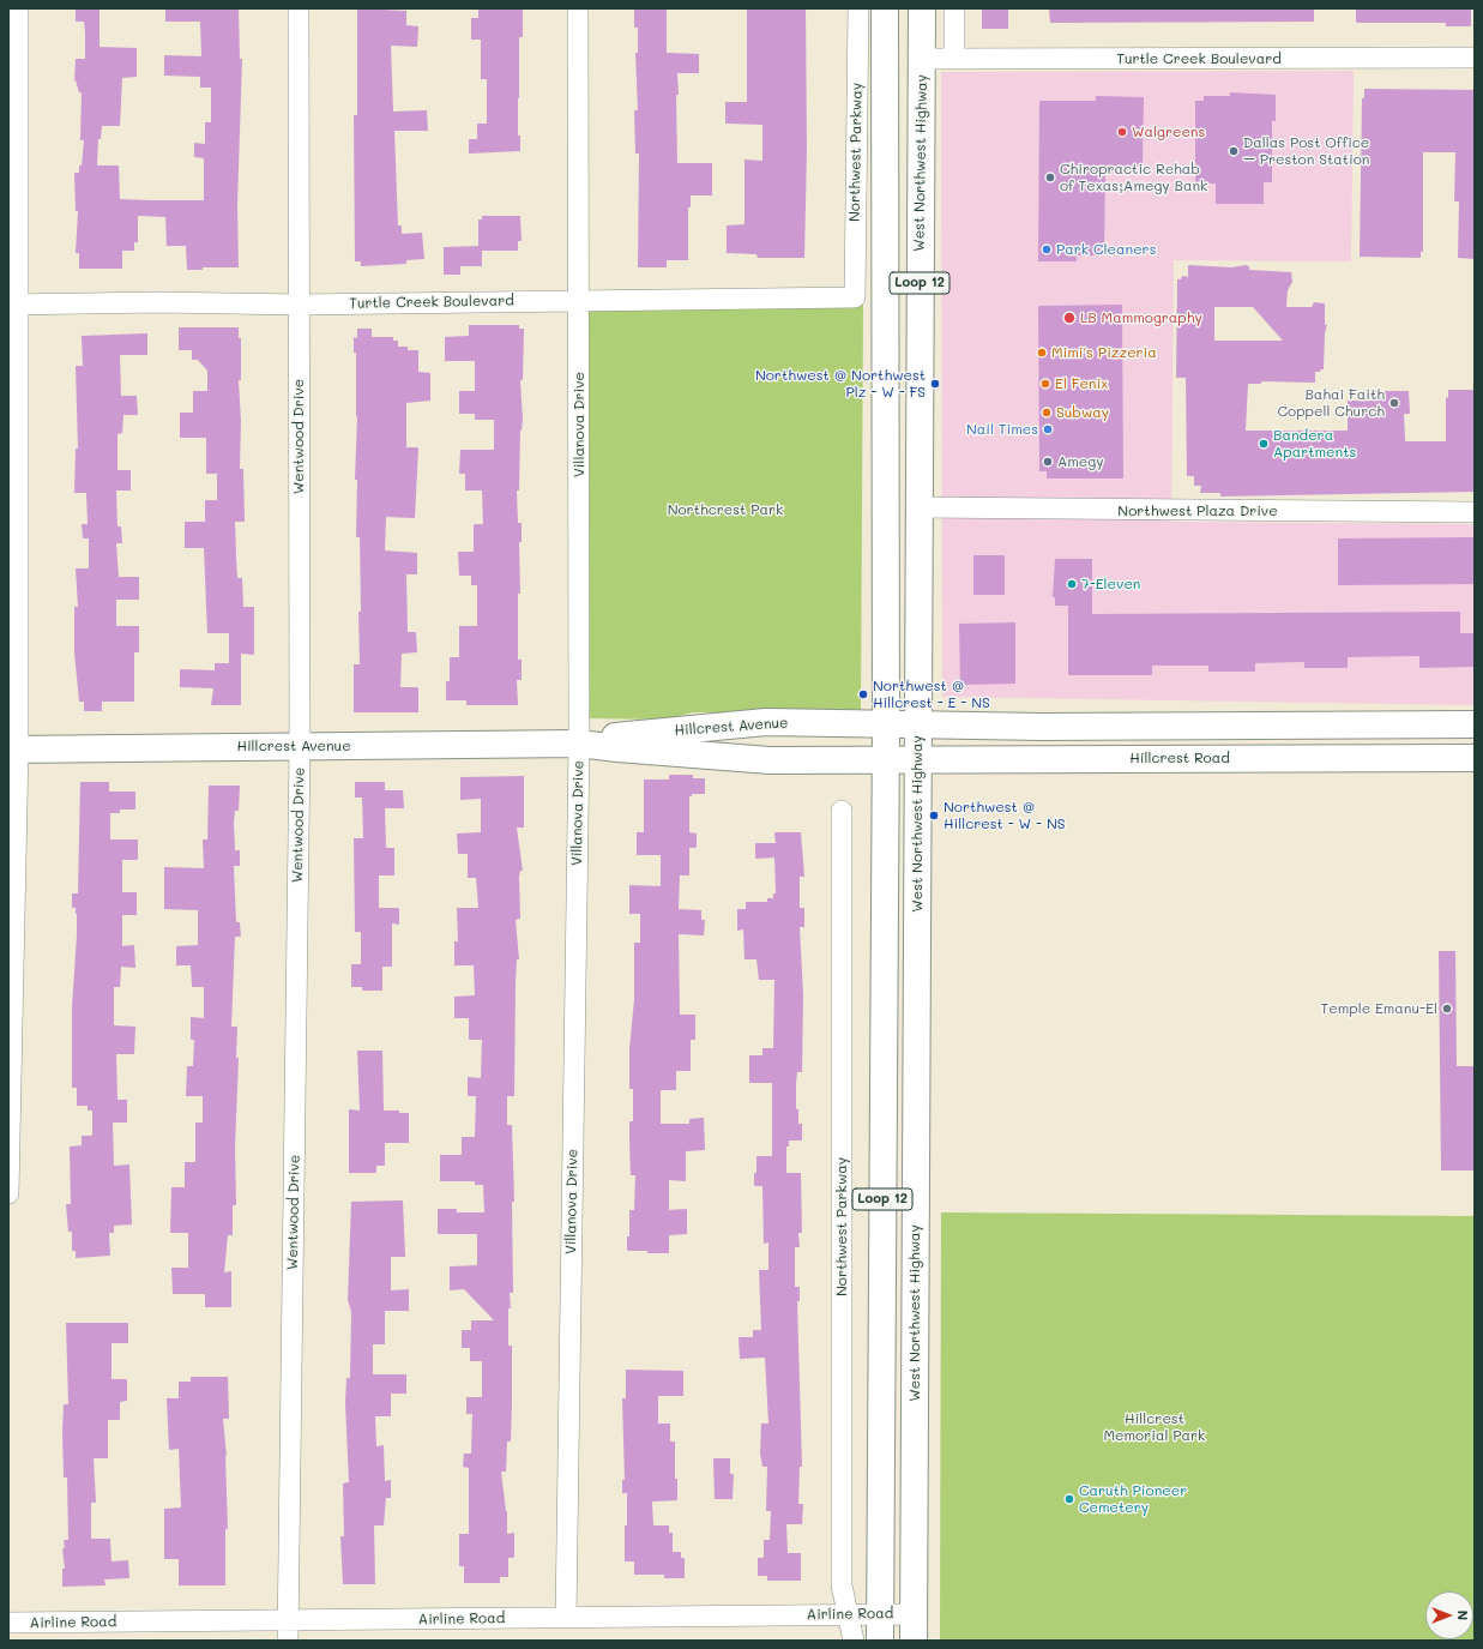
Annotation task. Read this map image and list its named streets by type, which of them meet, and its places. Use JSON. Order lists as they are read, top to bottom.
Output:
{
  "streets": {
    "main road": [
      "West Northwest Highway",
      "Loop 12",
      "Hillcrest Avenue",
      "Hillcrest Road"
    ],
    "street": [
      "Turtle Creek Boulevard",
      "Northwest Parkway",
      "Villanova Drive",
      "Wentwood Drive",
      "Northwest Plaza Drive",
      "Airline Road"
    ]
  },
  "crossings": [
    ["Turtle Creek Boulevard", "Northwest Parkway"],
    ["Turtle Creek Boulevard", "West Northwest Highway"],
    ["Turtle Creek Boulevard", "Villanova Drive"],
    ["Turtle Creek Boulevard", "Wentwood Drive"],
    ["Northwest Parkway", "Airline Road"],
    ["West Northwest Highway", "Northwest Plaza Drive"],
    ["West Northwest Highway", "Hillcrest Road"],
    ["West Northwest Highway", "Airline Road"],
    ["Loop 12", "Hillcrest Avenue"],
    ["Loop 12", "Hillcrest Road"],
    ["Loop 12", "Airline Road"],
    ["Villanova Drive", "Hillcrest Avenue"],
    ["Villanova Drive", "Airline Road"],
    ["Wentwood Drive", "Hillcrest Avenue"],
    ["Wentwood Drive", "Airline Road"],
    ["Hillcrest Avenue", "Hillcrest Road"]
  ],
  "parks": ["Northcrest Park", "Hillcrest Memorial Park"],
  "places": [
    "Walgreens",
    "Dallas Post Office – Preston Station",
    "Chiropractic Rehab of Texas;Amegy Bank",
    "Park Cleaners",
    "LB Mammography",
    "Mimi's Pizzeria",
    "Northwest @ Northwest Plz - W - FS",
    "El Fenix",
    "Bahai Faith Coppell Church",
    "Subway",
    "Nail Times",
    "Bandera Apartments",
    "Amegy",
    "7-Eleven",
    "Northwest @ Hillcrest - E - NS",
    "Northwest @ Hillcrest - W - NS",
    "Temple Emanu-El",
    "Caruth Pioneer Cemetery"
  ],
  "north": "right"
}
